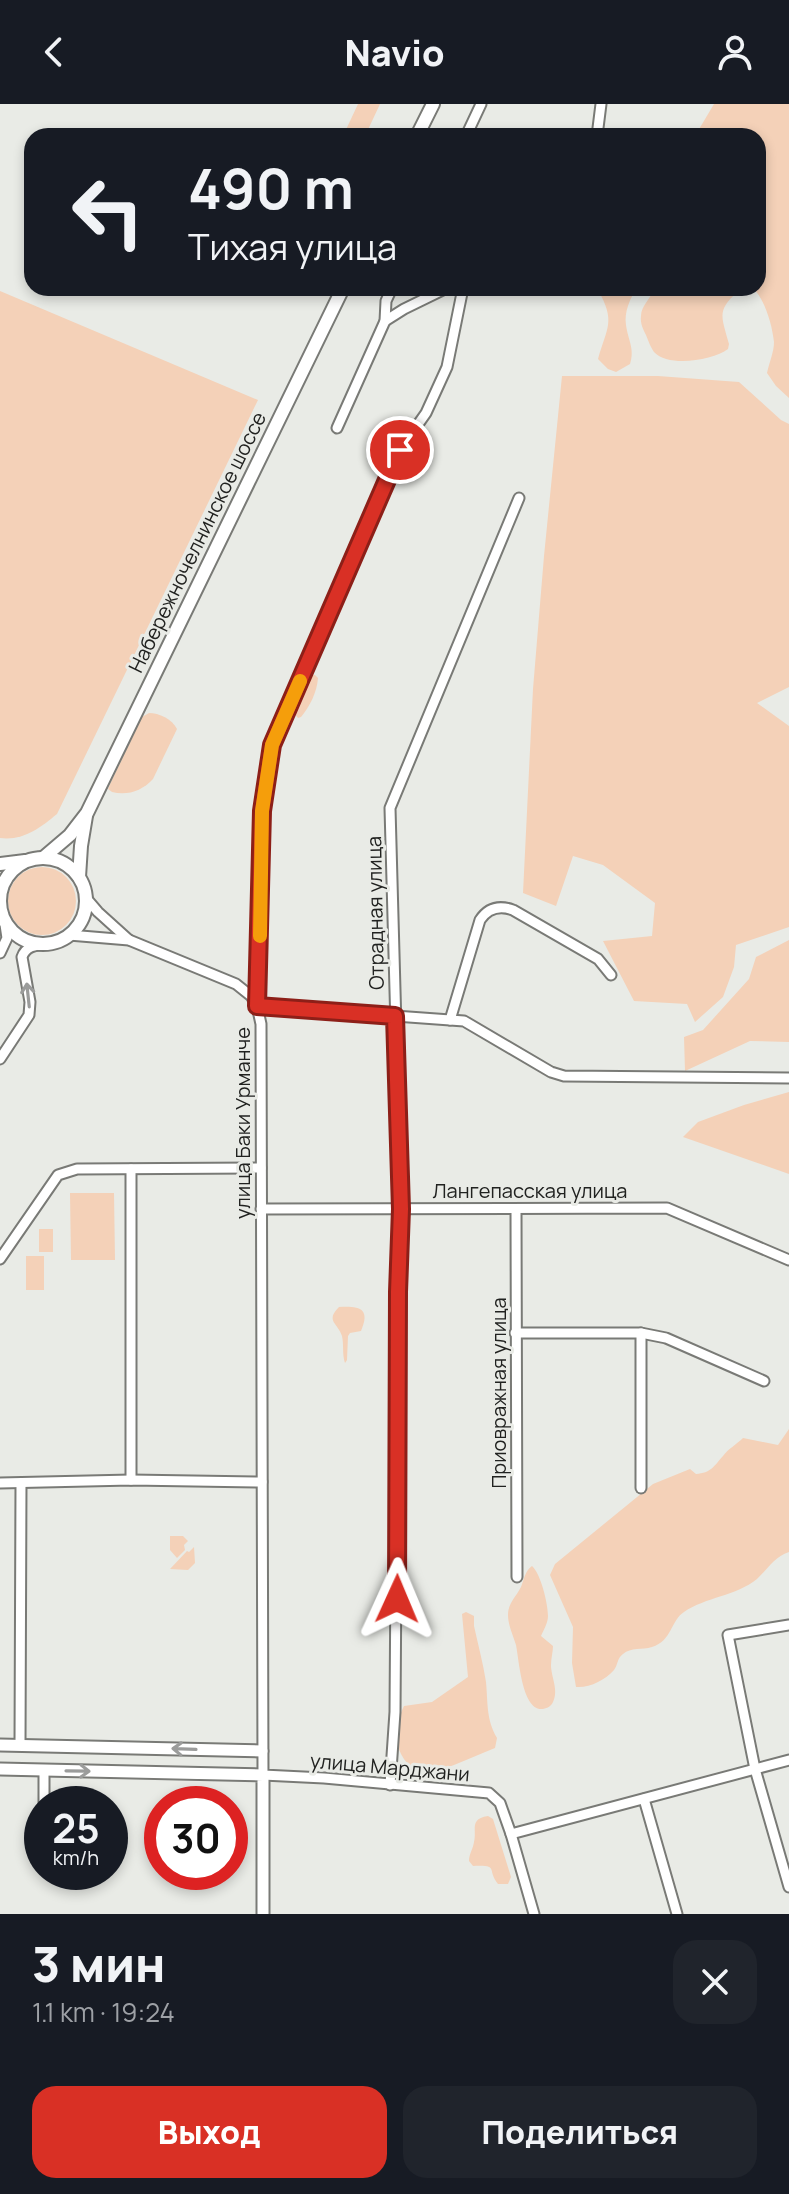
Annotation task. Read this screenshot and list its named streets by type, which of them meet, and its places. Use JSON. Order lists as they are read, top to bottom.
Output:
{
  "streets": {
    "main road": ["Набережночелнинское шоссе"],
    "street": [
      "Отрадная улица",
      "улица Баки Урманче",
      "Лангепасская улица",
      "Приовражная улица",
      "улица Марджани"
    ]
  },
  "crossings": [
    ["Отрадная улица", "Лангепасская улица"],
    ["Отрадная улица", "улица Марджани"],
    ["улица Баки Урманче", "Лангепасская улица"],
    ["улица Баки Урманче", "улица Марджани"],
    ["Лангепасская улица", "Приовражная улица"]
  ],
  "page": {
    "header": "Navio",
    "turn": ["490 m", "Тихая улица"],
    "speed": "25 km/h",
    "limit": "30",
    "heading": ["3 мин", "1.1 km · 19:24"],
    "buttons": ["Выход", "Поделиться"]
  }
}
